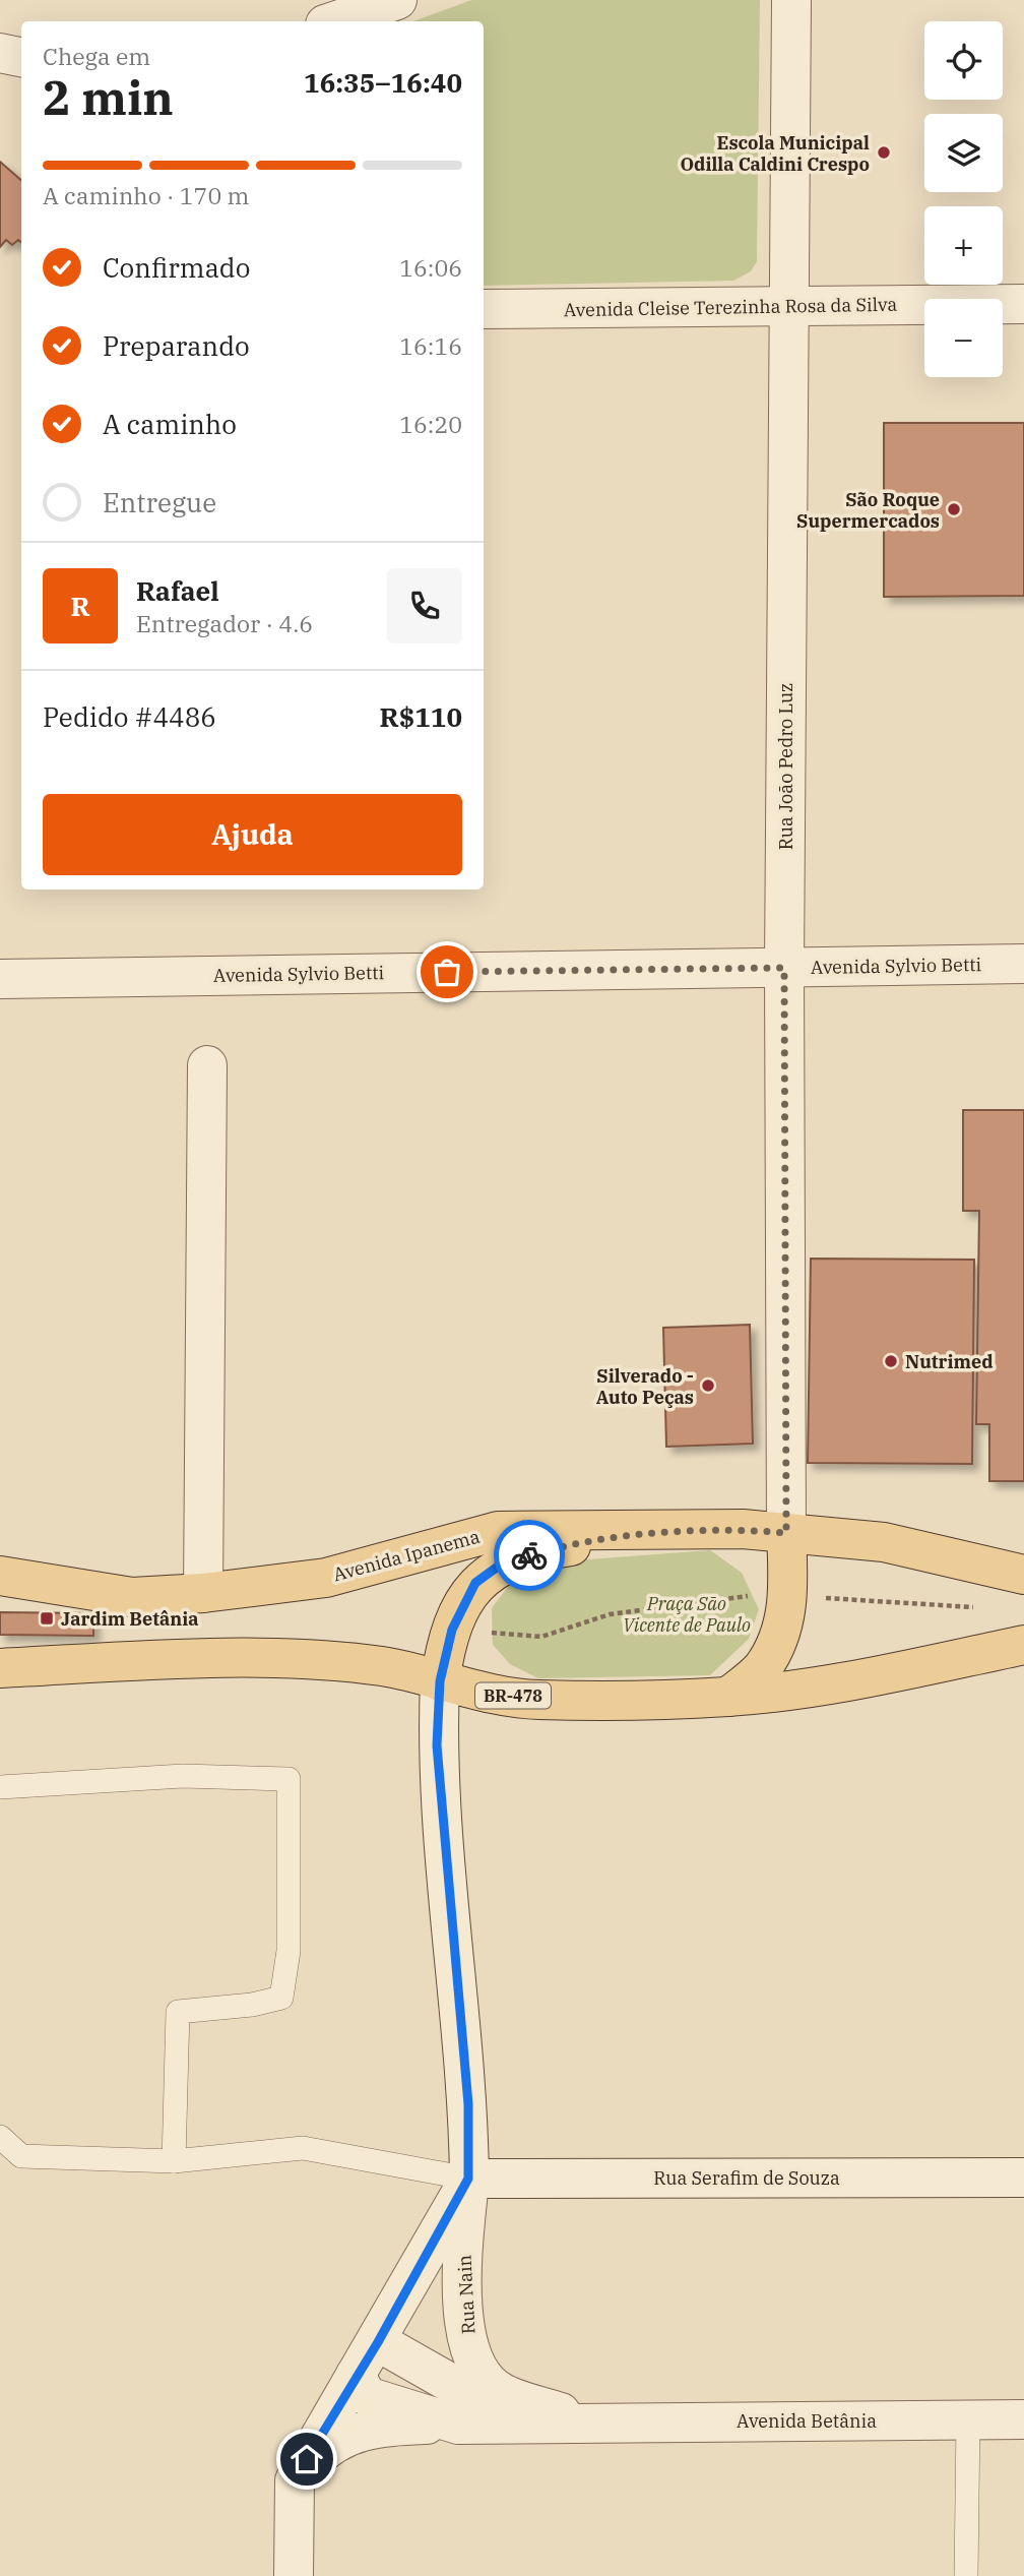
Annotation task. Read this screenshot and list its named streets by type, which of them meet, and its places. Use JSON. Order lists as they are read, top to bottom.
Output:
{
  "streets": {
    "main road": ["Avenida Ipanema", "BR-478"],
    "street": [
      "Avenida Cleise Terezinha Rosa da Silva",
      "Rua João Pedro Luz",
      "Avenida Sylvio Betti",
      "Rua Serafim de Souza",
      "Rua Nain",
      "Avenida Betânia"
    ]
  },
  "crossings": [
    ["Avenida Cleise Terezinha Rosa da Silva", "Rua João Pedro Luz"],
    ["Rua João Pedro Luz", "Avenida Sylvio Betti"],
    ["Rua João Pedro Luz", "Avenida Ipanema"],
    ["BR-478", "Rua Nain"],
    ["Rua Serafim de Souza", "Rua Nain"],
    ["Rua Nain", "Avenida Betânia"]
  ],
  "parks": ["Praça São Vicente de Paulo"],
  "places": {
    "other": [
      "Escola Municipal Odilla Caldini Crespo",
      "São Roque Supermercados",
      "Nutrimed",
      "Silverado - Auto Peças"
    ],
    "transit": ["Jardim Betânia"]
  },
  "page": {
    "map_buttons": ["+", "−"],
    "heading": ["2 min", "Chega em", "16:35–16:40"],
    "panel": [
      "Rafael",
      "Entregador · 4.6",
      "Pedido #4486",
      "R$110"
    ],
    "bar": "A caminho · 170 m",
    "list": [
      ["Confirmado", "16:06"],
      ["Preparando", "16:16"],
      ["A caminho", "16:20"],
      "Entregue"
    ],
    "round": "R",
    "buttons": "Ajuda"
  }
}
